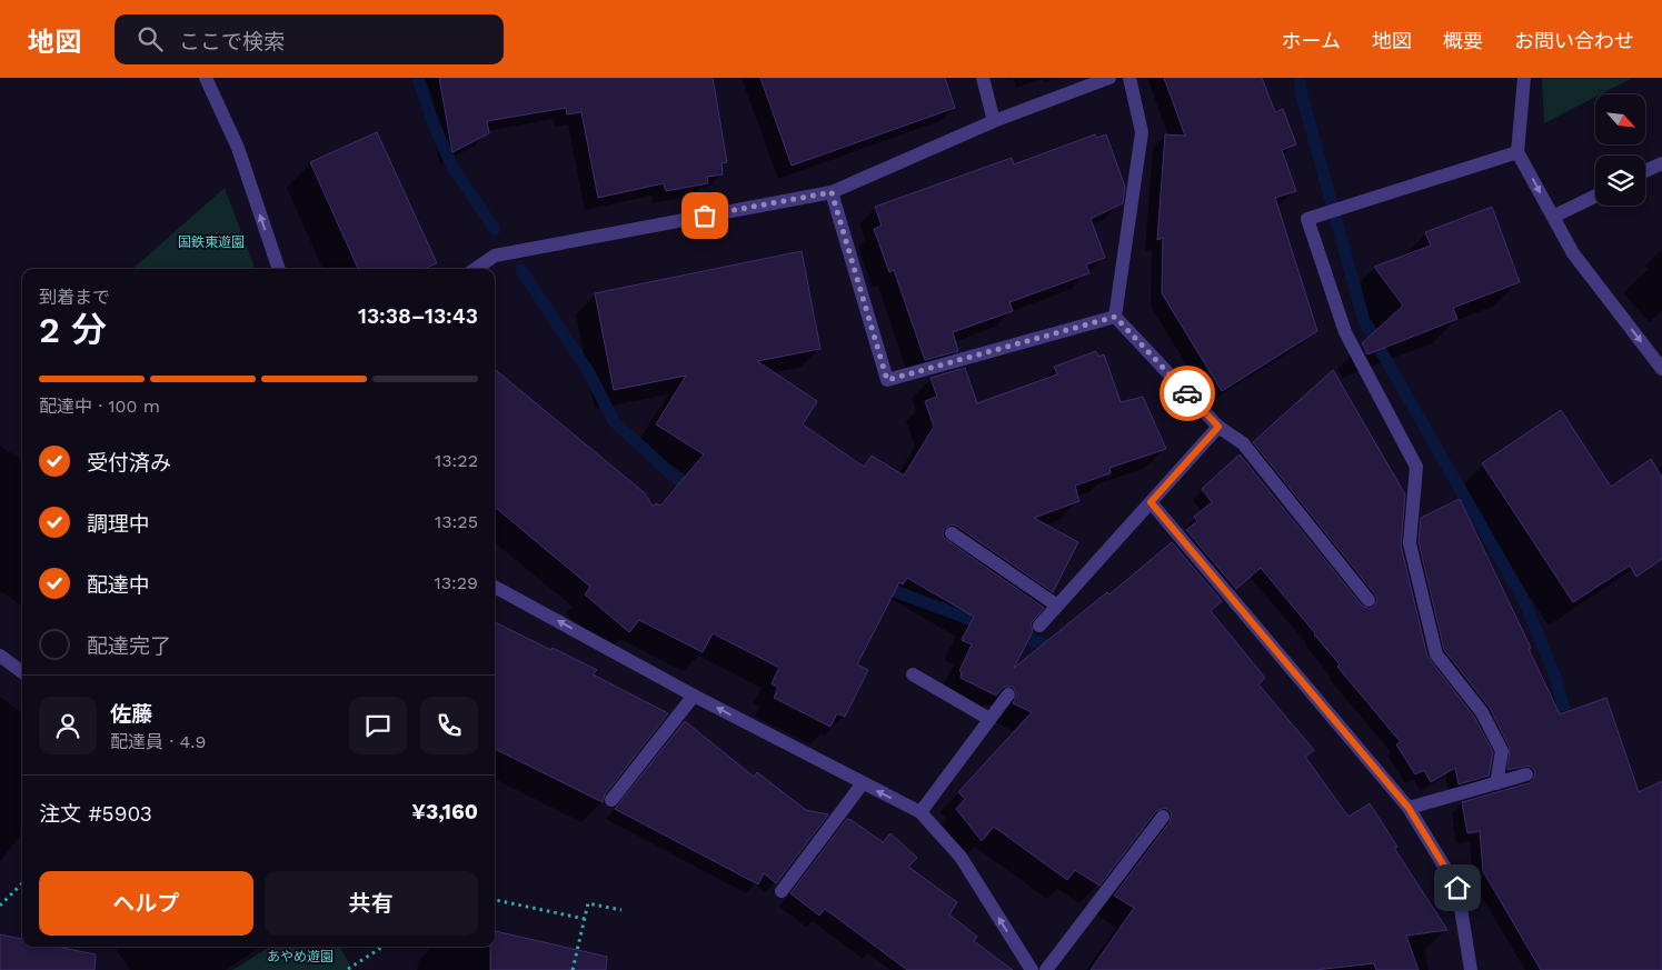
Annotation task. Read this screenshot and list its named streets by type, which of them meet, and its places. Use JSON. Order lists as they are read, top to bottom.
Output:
{
  "parks": ["国鉄東遊園", "あやめ遊園"],
  "north": "bottom right",
  "page": {
    "header": "地図",
    "search": "ここで検索",
    "nav": [
      "ホーム",
      "地図",
      "概要",
      "お問い合わせ"
    ],
    "heading": ["2 分", "到着まで", "13:38–13:43"],
    "panel": [
      "佐藤",
      "配達員 · 4.9",
      "注文 #5903",
      "¥3,160"
    ],
    "bar": "配達中 · 100 m",
    "list": [
      ["受付済み", "13:22"],
      ["調理中", "13:25"],
      ["配達中", "13:29"],
      "配達完了"
    ],
    "buttons": ["ヘルプ", "共有"]
  }
}
